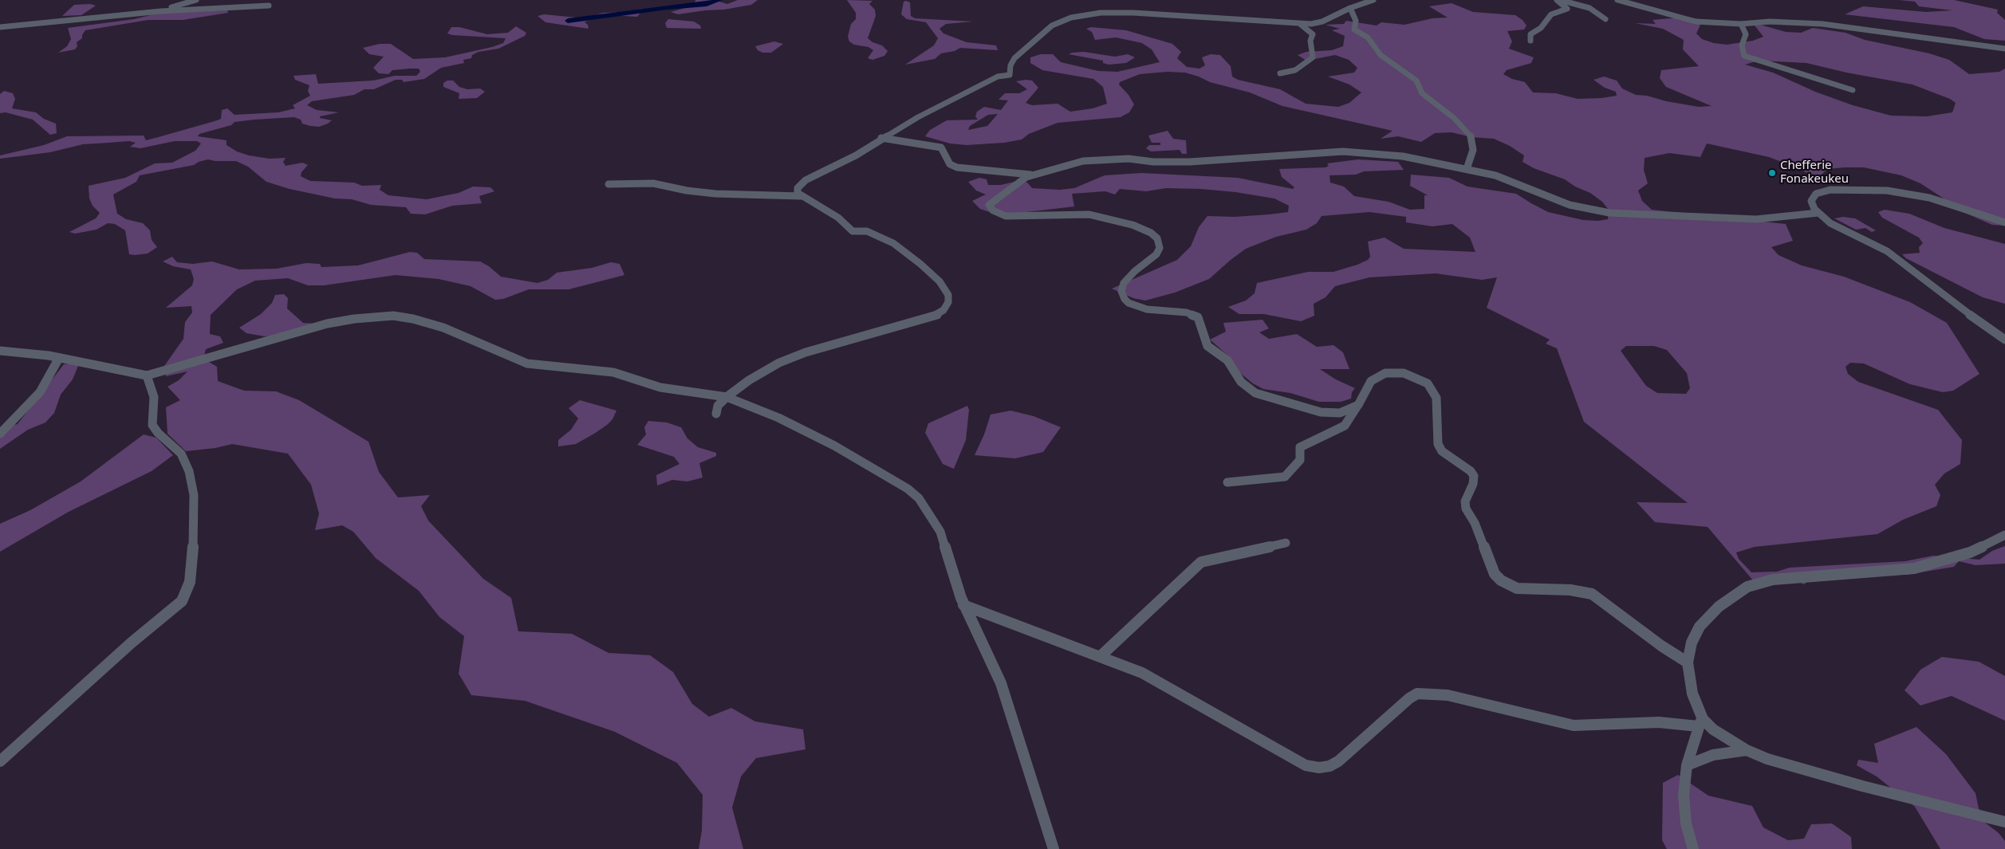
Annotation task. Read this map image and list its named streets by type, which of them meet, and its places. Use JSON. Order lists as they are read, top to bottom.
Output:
{
  "places": ["Chefferie Fonakeukeu"]
}
